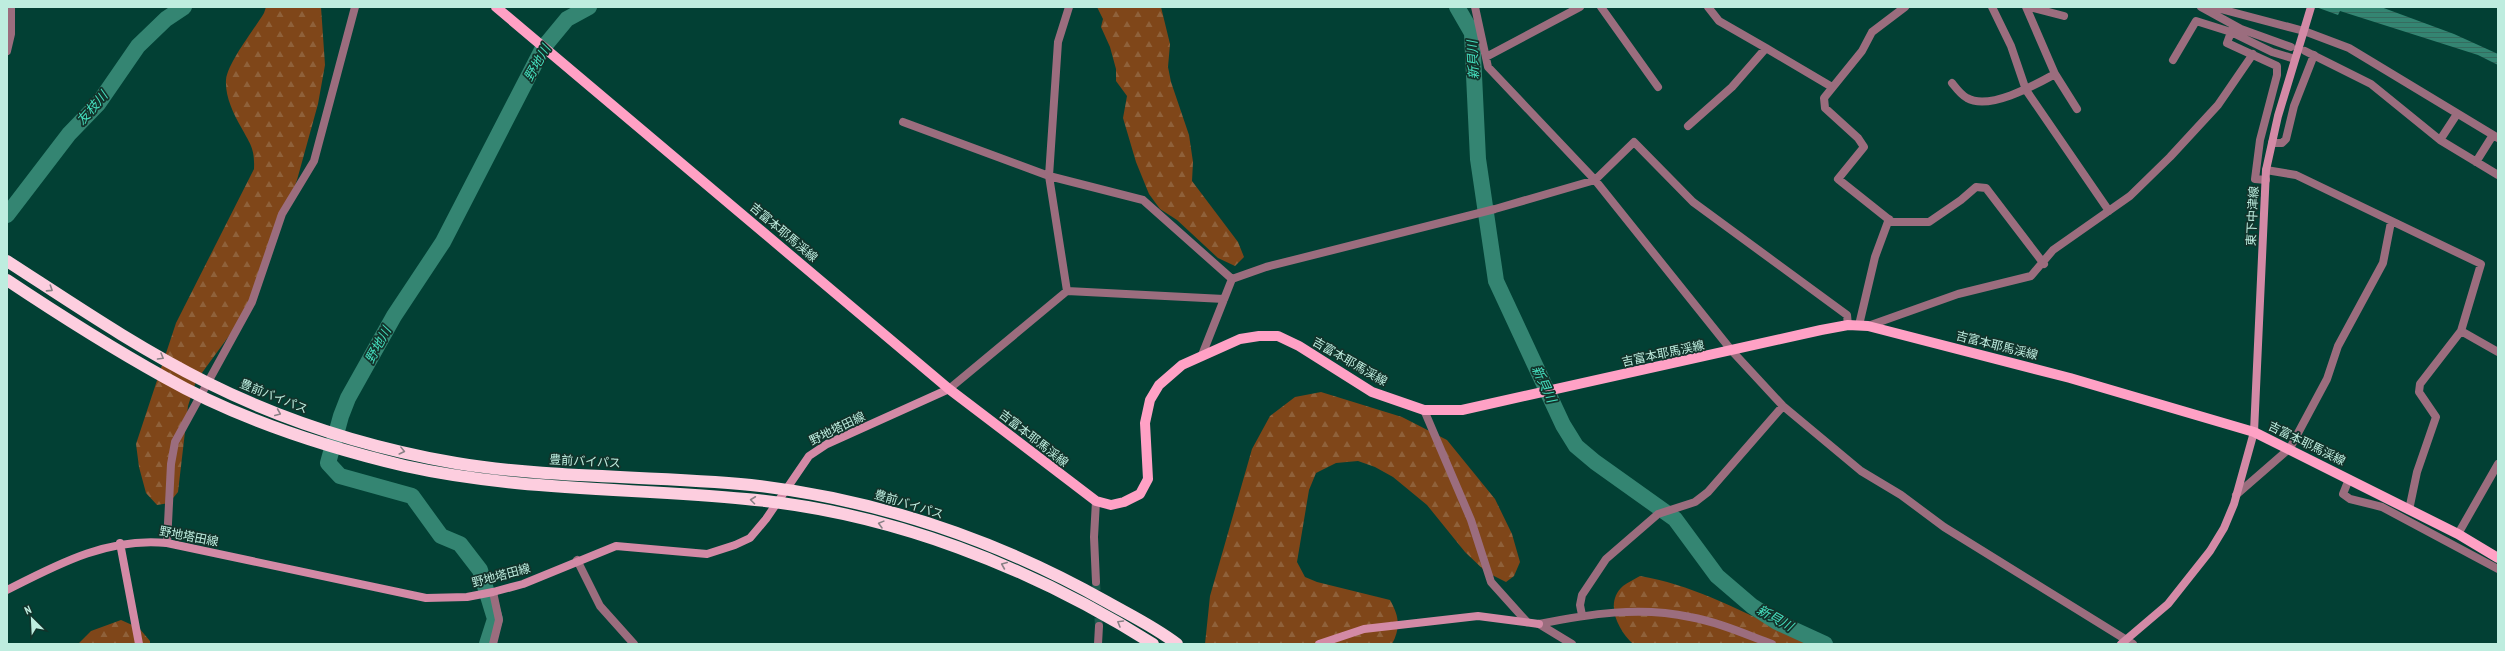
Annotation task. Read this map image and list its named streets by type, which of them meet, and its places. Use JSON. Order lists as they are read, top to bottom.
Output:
{
  "streets": {
    "highway": ["豊前バイパス"],
    "main road": ["東下中津線", "吉富本耶馬渓線", "野地塔田線"]
  },
  "crossings": [
    ["東下中津線", "吉富本耶馬渓線"],
    ["吉富本耶馬渓線", "野地塔田線"],
    ["豊前バイパス", "野地塔田線"]
  ],
  "water": ["新貝川", "野地川", "友枝川"],
  "north": "top left"
}
